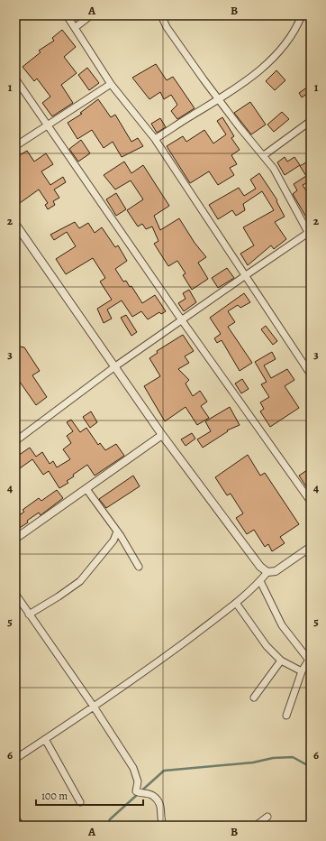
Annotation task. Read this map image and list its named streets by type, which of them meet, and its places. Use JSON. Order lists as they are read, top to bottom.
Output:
{
  "scale_bar": "100 m",
  "grid": {
    "columns": ["A", "B"],
    "rows": [
      "1",
      "2",
      "3",
      "4",
      "5",
      "6"
    ]
  }
}
